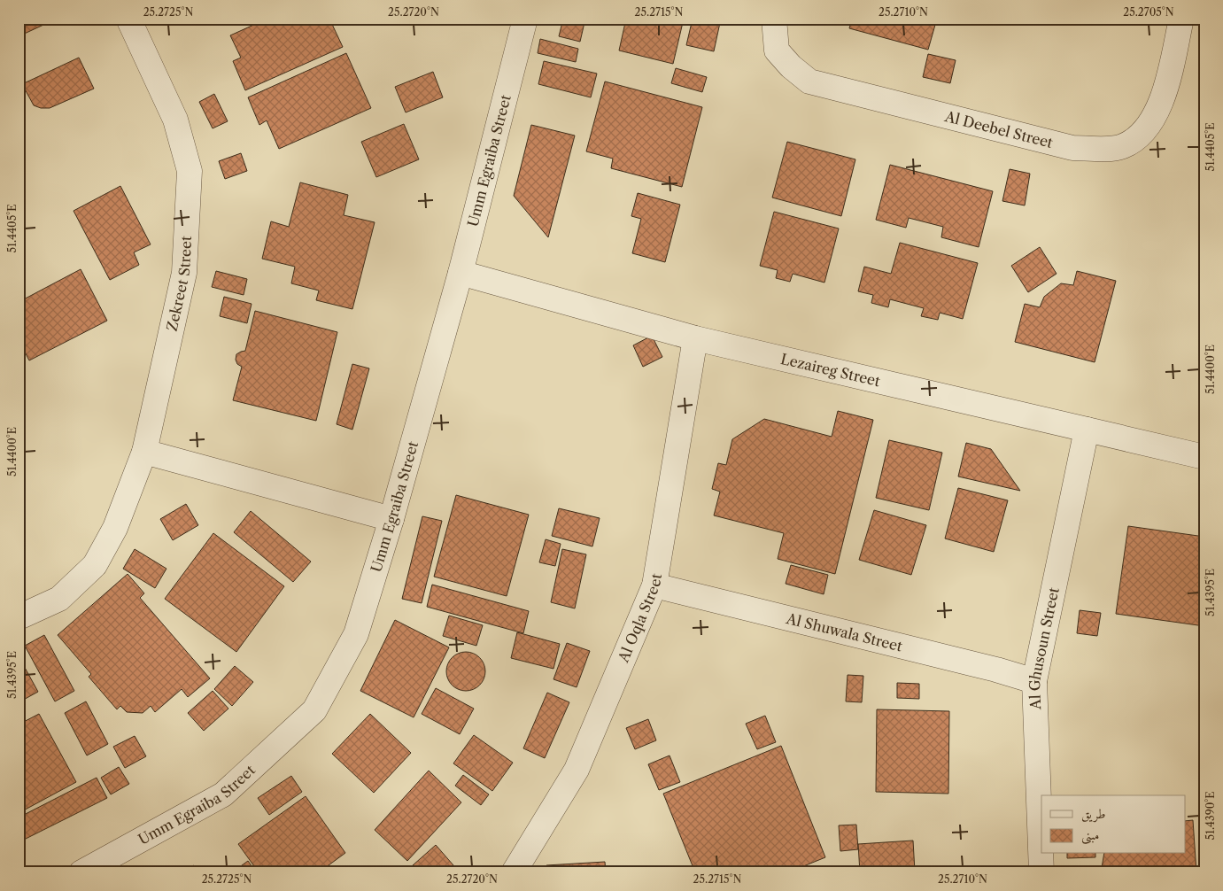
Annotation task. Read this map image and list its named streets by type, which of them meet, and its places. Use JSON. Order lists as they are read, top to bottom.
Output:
{
  "streets": {
    "street": [
      "Al Deebel Street",
      "Umm Egraiba Street",
      "Zekreet Street",
      "Lezaireg Street",
      "Al Oqla Street",
      "Al Shuwala Street",
      "Al Ghusoun Street"
    ]
  },
  "crossings": [
    ["Umm Egraiba Street", "Lezaireg Street"],
    ["Lezaireg Street", "Al Oqla Street"],
    ["Lezaireg Street", "Al Ghusoun Street"],
    ["Al Oqla Street", "Al Shuwala Street"],
    ["Al Shuwala Street", "Al Ghusoun Street"]
  ],
  "legend": ["طريق", "مبنى"],
  "coordinates": [
    "25.2725°N",
    "25.2720°N",
    "25.2715°N",
    "25.2710°N",
    "25.2705°N",
    "51.4405°E",
    "51.4400°E",
    "51.4395°E",
    "51.4390°E"
  ]
}
